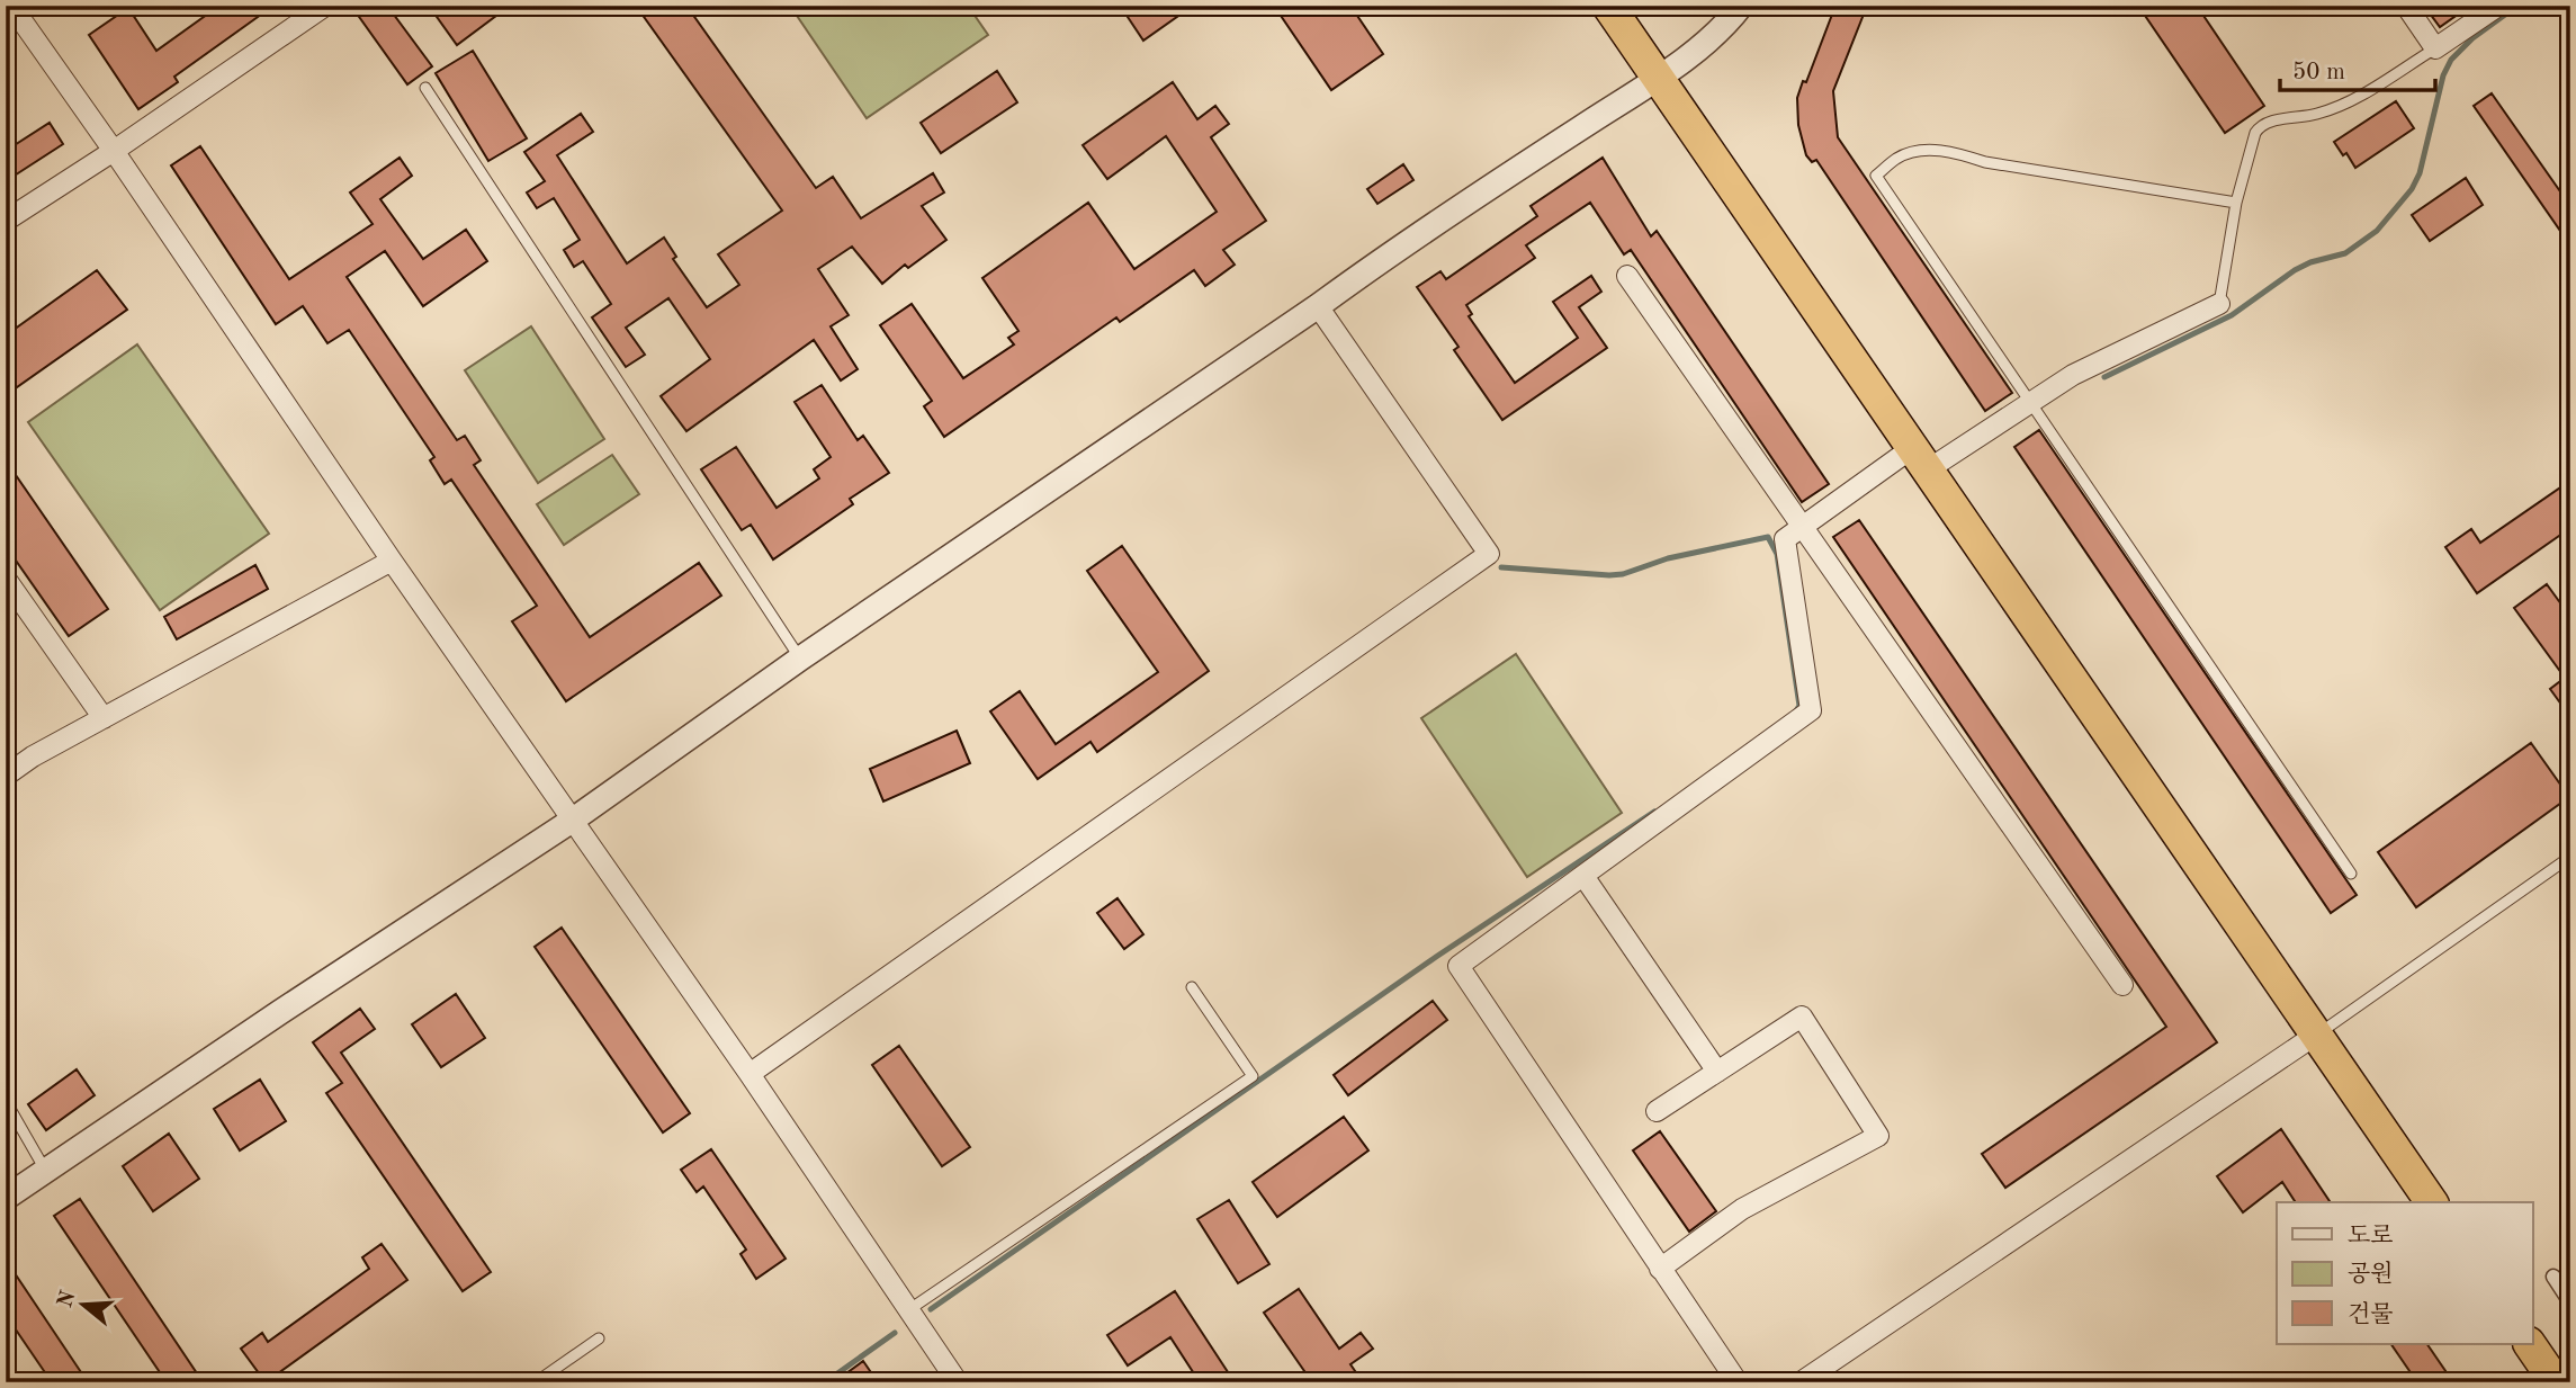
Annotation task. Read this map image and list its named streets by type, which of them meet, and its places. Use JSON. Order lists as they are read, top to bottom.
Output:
{
  "legend": ["도로", "공원", "건물"],
  "scale_bar": "50 m",
  "north": "left"
}
